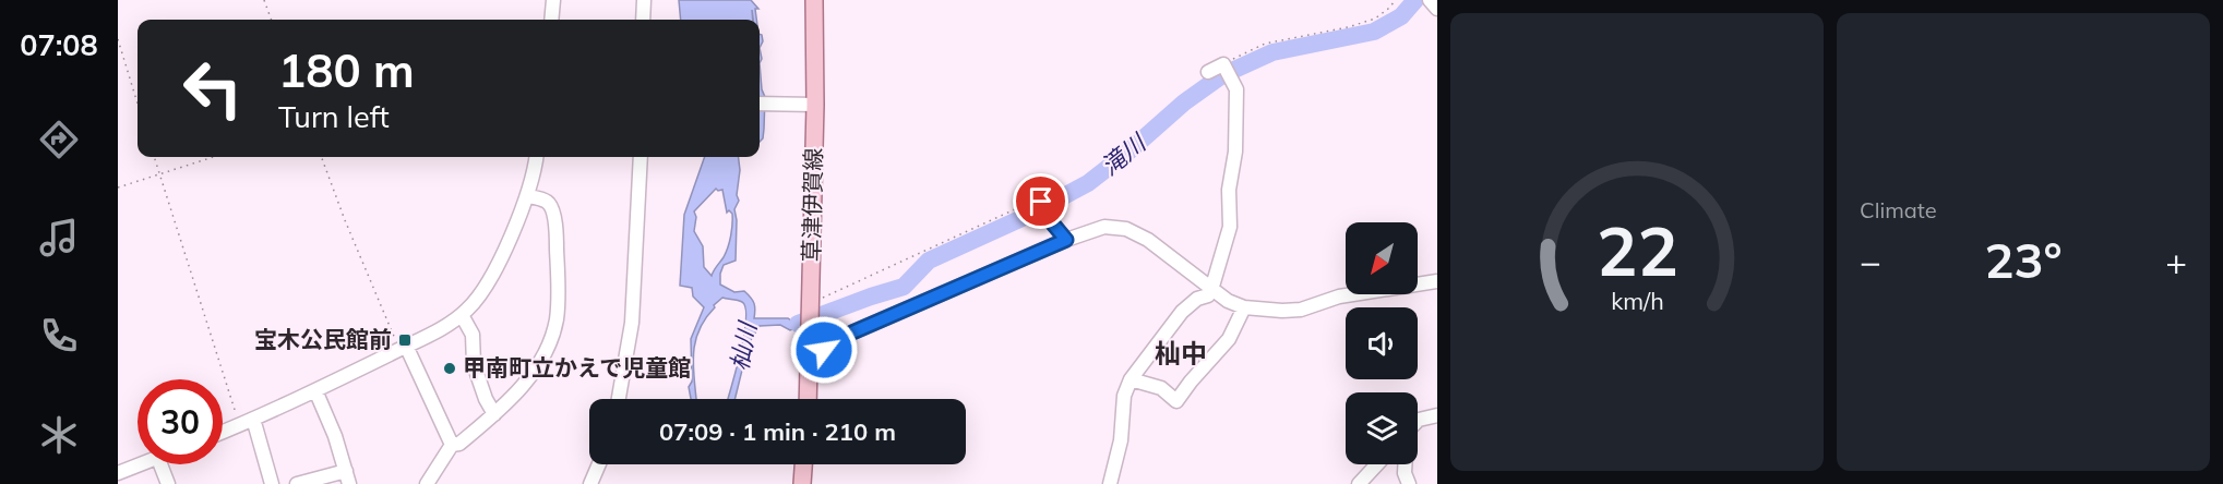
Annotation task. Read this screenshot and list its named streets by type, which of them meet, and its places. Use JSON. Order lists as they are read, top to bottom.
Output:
{
  "streets": {
    "main road": ["草津伊賀線"]
  },
  "districts": ["杣中"],
  "water": ["滝川", "杣川"],
  "places": {
    "transit": ["宝木公民館前"],
    "other": ["甲南町立かえで児童館"]
  },
  "north": "bottom left",
  "page": {
    "tabs": "07:08",
    "tile": "Climate",
    "turn": ["180 m", "Turn left"],
    "heat": ["−", "23°", "+"],
    "limit": "30",
    "trip": "07:09 · 1 min · 210 m",
    "gauge": ["22", "km/h"]
  }
}
